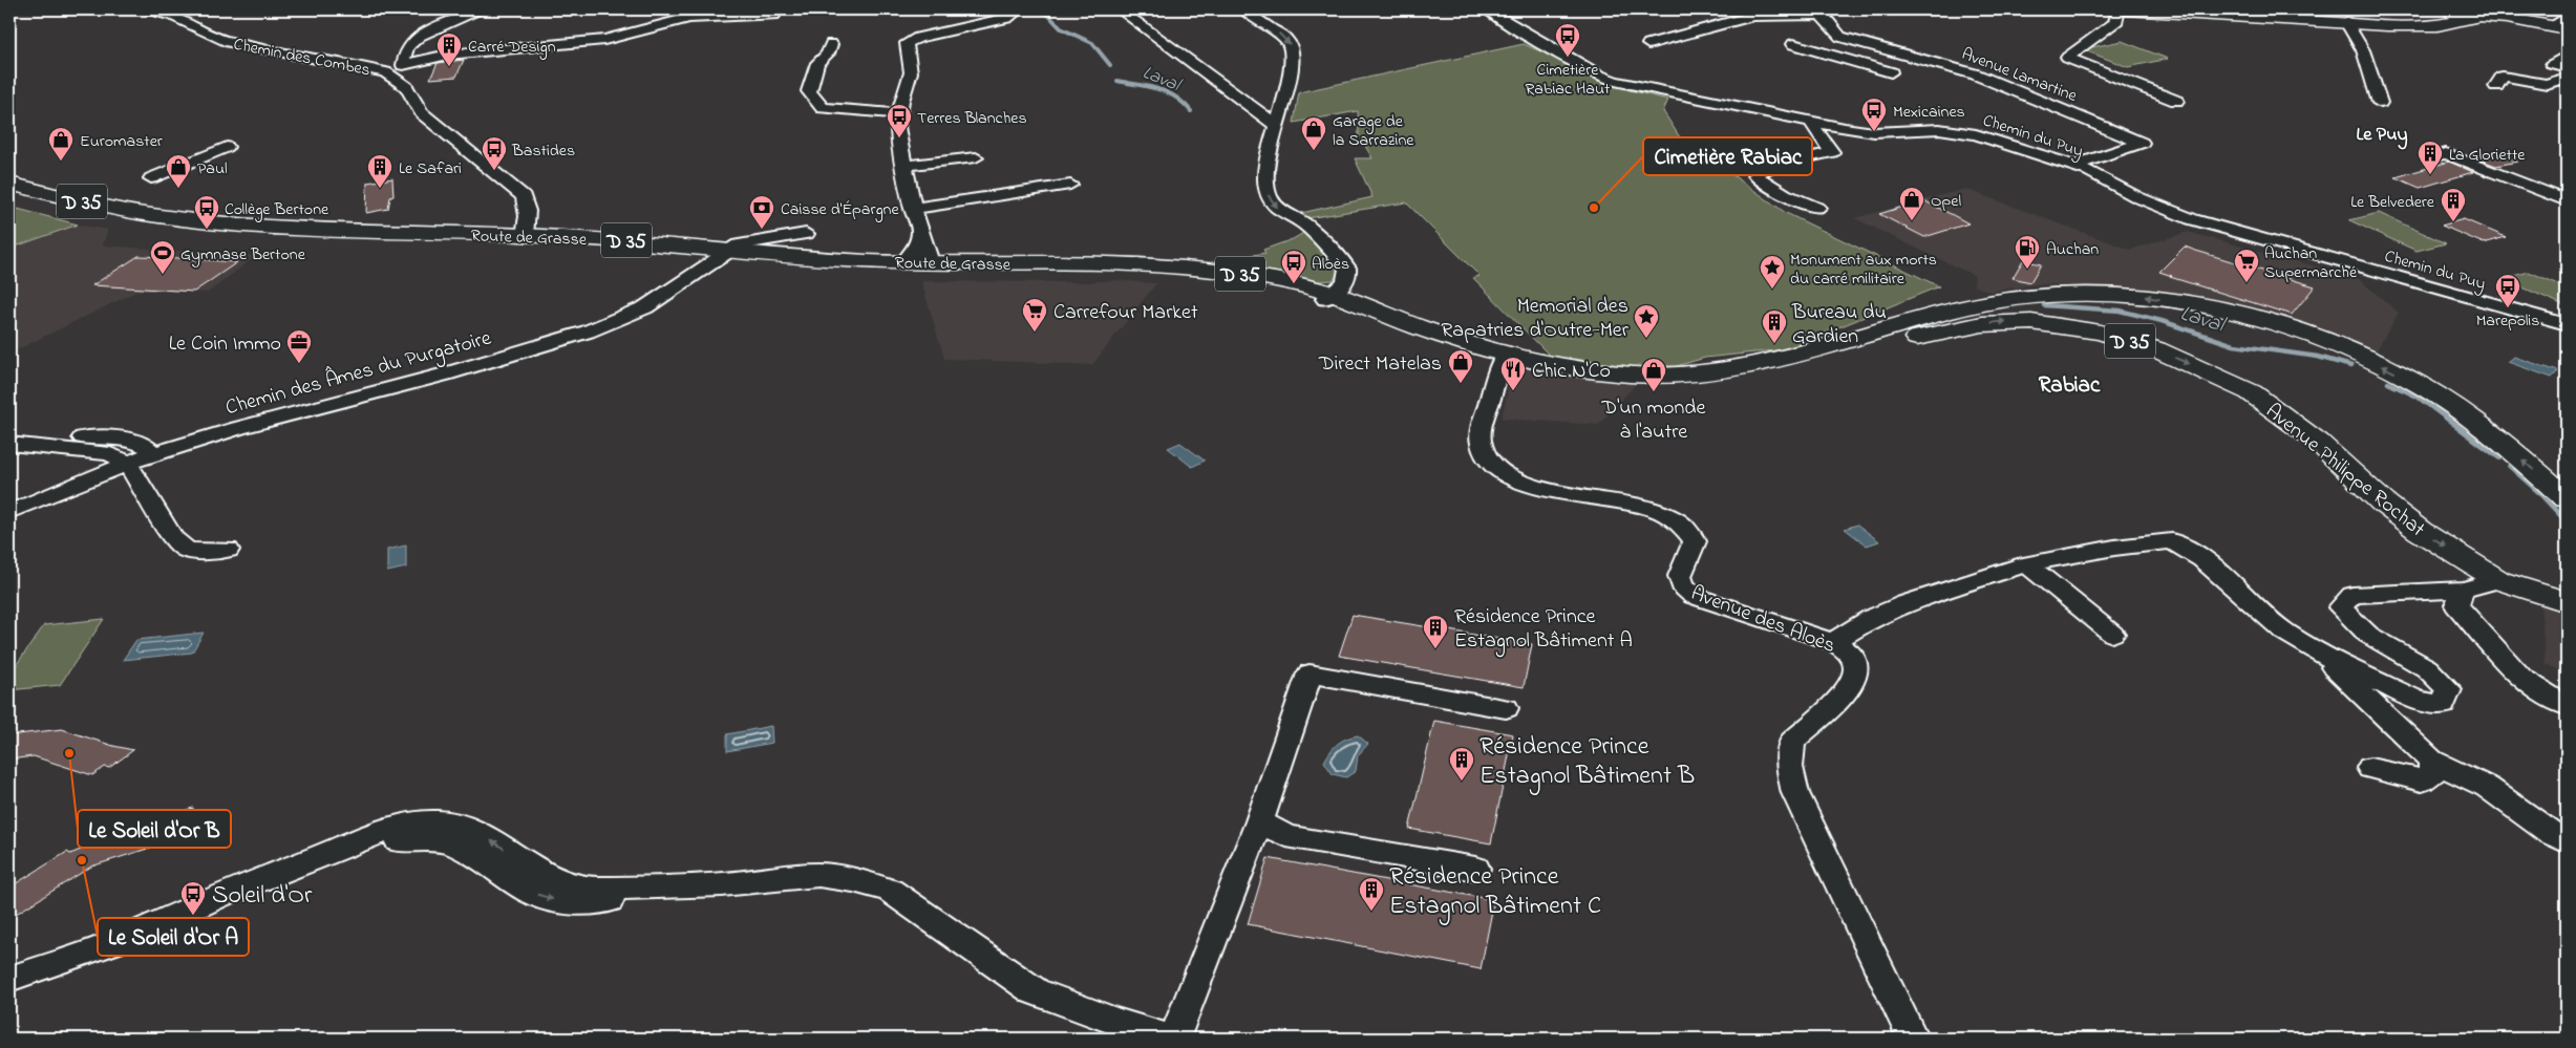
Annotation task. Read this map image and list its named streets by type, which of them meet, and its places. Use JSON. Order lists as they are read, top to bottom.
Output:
{
  "streets": {
    "main road": ["D 35", "Route de Grasse", "Avenue Philippe Rochat"],
    "street": [
      "Chemin des Combes",
      "Avenue Lamartine",
      "Chemin du Puy",
      "Chemin des Âmes du Purgatoire",
      "Avenue des Aloès"
    ]
  },
  "crossings": [
    ["Chemin des Combes", "Route de Grasse"],
    ["Avenue Lamartine", "Chemin du Puy"],
    ["Route de Grasse", "Chemin des Âmes du Purgatoire"],
    ["Route de Grasse", "Avenue Philippe Rochat"],
    ["Avenue Philippe Rochat", "Avenue des Aloès"]
  ],
  "districts": ["Le Puy", "Rabiac"],
  "water": ["Laval"],
  "places": {
    "bus stop": [
      "Cimetière Rabiac Haut",
      "Mexicaines",
      "Terres Blanches",
      "Bastides",
      "Collège Bertone",
      "Aloès",
      "Marepolis",
      "Soleil d'Or"
    ],
    "building": [
      "Carré Design",
      "La Gloriette",
      "Le Safari",
      "Le Belvedere",
      "Bureau du Gardien",
      "Résidence Prince Estagnol Bâtiment A",
      "Résidence Prince Estagnol Bâtiment B",
      "Résidence Prince Estagnol Bâtiment C"
    ],
    "shop": [
      "Garage de la Sarrazine",
      "Euromaster",
      "Paul",
      "Opel",
      "Direct Matelas",
      "D'un monde à l'autre"
    ],
    "other": ["Cimetière Rabiac", "Le Soleil d'Or B", "Le Soleil d'Or A"],
    "bank": ["Caisse d'Épargne"],
    "fuel station": ["Auchan"],
    "sports": ["Gymnase Bertone"],
    "supermarket": ["Auchan Supermarché", "Carrefour Market"],
    "place": ["Monument aux morts du carré militaire", "Memorial des Rapatries d'Outre-Mer"],
    "office": ["Le Coin Immo"],
    "restaurant": ["Chic N'Co"]
  }
}
